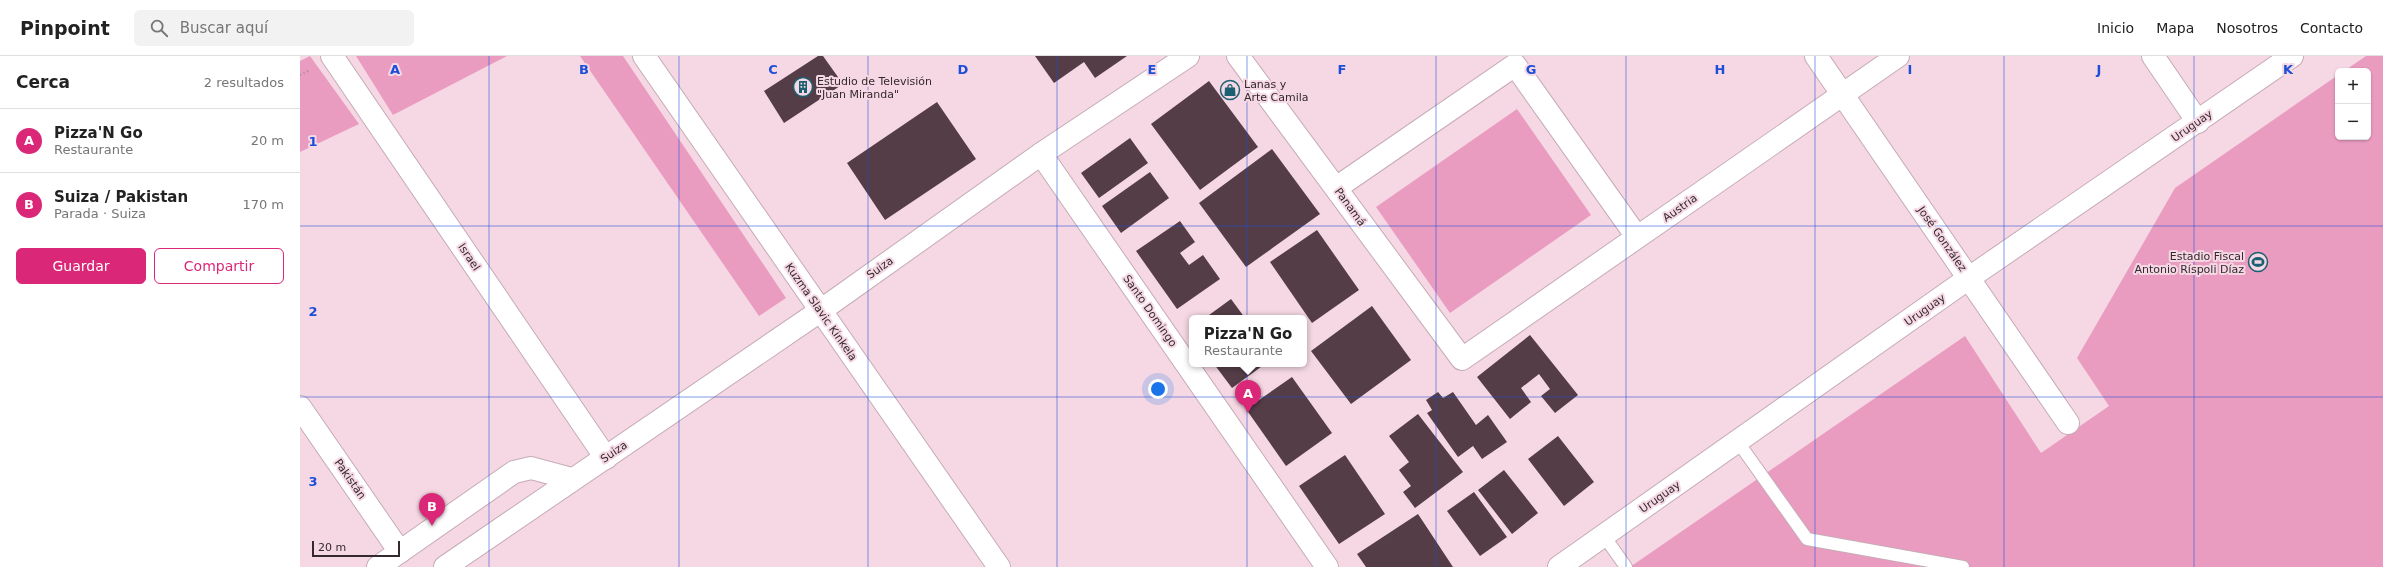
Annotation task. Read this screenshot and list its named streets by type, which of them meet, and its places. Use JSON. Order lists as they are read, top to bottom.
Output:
{
  "streets": {
    "street": [
      "Uruguay",
      "Panamá",
      "Austria",
      "José González",
      "Israel",
      "Suiza",
      "Santo Domingo",
      "Kuzma Slavic Kinkela",
      "Pakistán"
    ]
  },
  "crossings": [
    ["Uruguay", "José González"],
    ["Panamá", "Austria"],
    ["Austria", "José González"],
    ["Israel", "Suiza"],
    ["Suiza", "Santo Domingo"],
    ["Suiza", "Kuzma Slavic Kinkela"]
  ],
  "places": {
    "building": ["Estudio de Televisión \"Juan Miranda\""],
    "shop": ["Lanas y Arte Camila"],
    "sports": ["Estadio Fiscal Antonio Ríspoli Díaz"]
  },
  "scale_bar": "20 m",
  "page": {
    "header": "Pinpoint",
    "search": "Buscar aquí",
    "nav": [
      "Inicio",
      "Mapa",
      "Nosotros",
      "Contacto"
    ],
    "heading": ["Cerca", "2 resultados"],
    "map_buttons": ["+", "−"],
    "list": [
      {
        "mark": "A",
        "name": "Pizza'N Go",
        "note": "Restaurante",
        "value": "20 m"
      },
      {
        "mark": "B",
        "name": "Suiza / Pakistan",
        "note": "Parada · Suiza",
        "value": "170 m"
      }
    ],
    "buttons": ["Guardar", "Compartir"],
    "popup": ["Pizza'N Go", "Restaurante"],
    "pins": ["A", "B"],
    "scale": "20 m"
  },
  "grid": {
    "columns": [
      "A",
      "B",
      "C",
      "D",
      "E",
      "F",
      "G",
      "H",
      "I",
      "J",
      "K"
    ],
    "rows": ["1", "2", "3"]
  }
}
